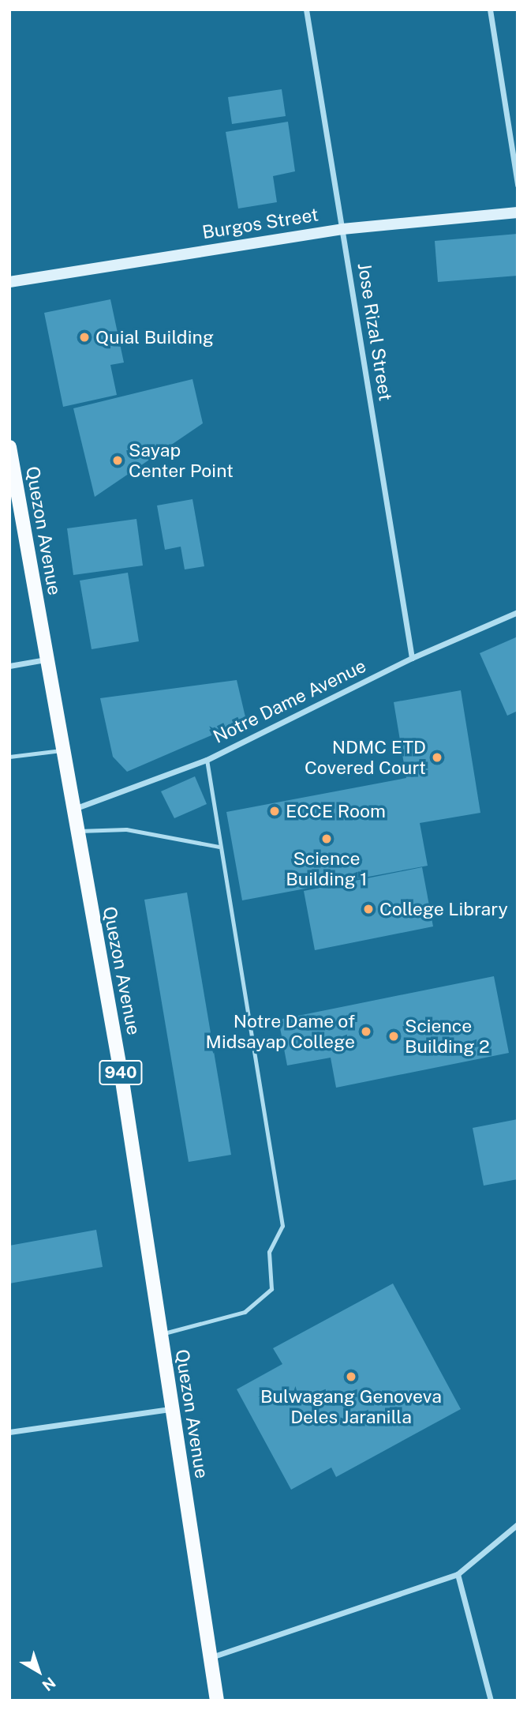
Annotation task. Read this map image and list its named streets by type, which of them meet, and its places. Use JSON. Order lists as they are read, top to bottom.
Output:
{
  "streets": {
    "main road": ["Quezon Avenue", "940"],
    "street": ["Burgos Street", "Jose Rizal Street", "Notre Dame Avenue"]
  },
  "crossings": [
    ["Burgos Street", "Jose Rizal Street"],
    ["Jose Rizal Street", "Notre Dame Avenue"],
    ["Quezon Avenue", "Notre Dame Avenue"]
  ],
  "places": [
    "Quial Building",
    "Sayap Center Point",
    "NDMC ETD Covered Court",
    "ECCE Room",
    "Science Building 1",
    "College Library",
    "Notre Dame of Midsayap College",
    "Science Building 2",
    "Bulwagang Genoveva Deles Jaranilla"
  ],
  "north": "bottom right"
}
